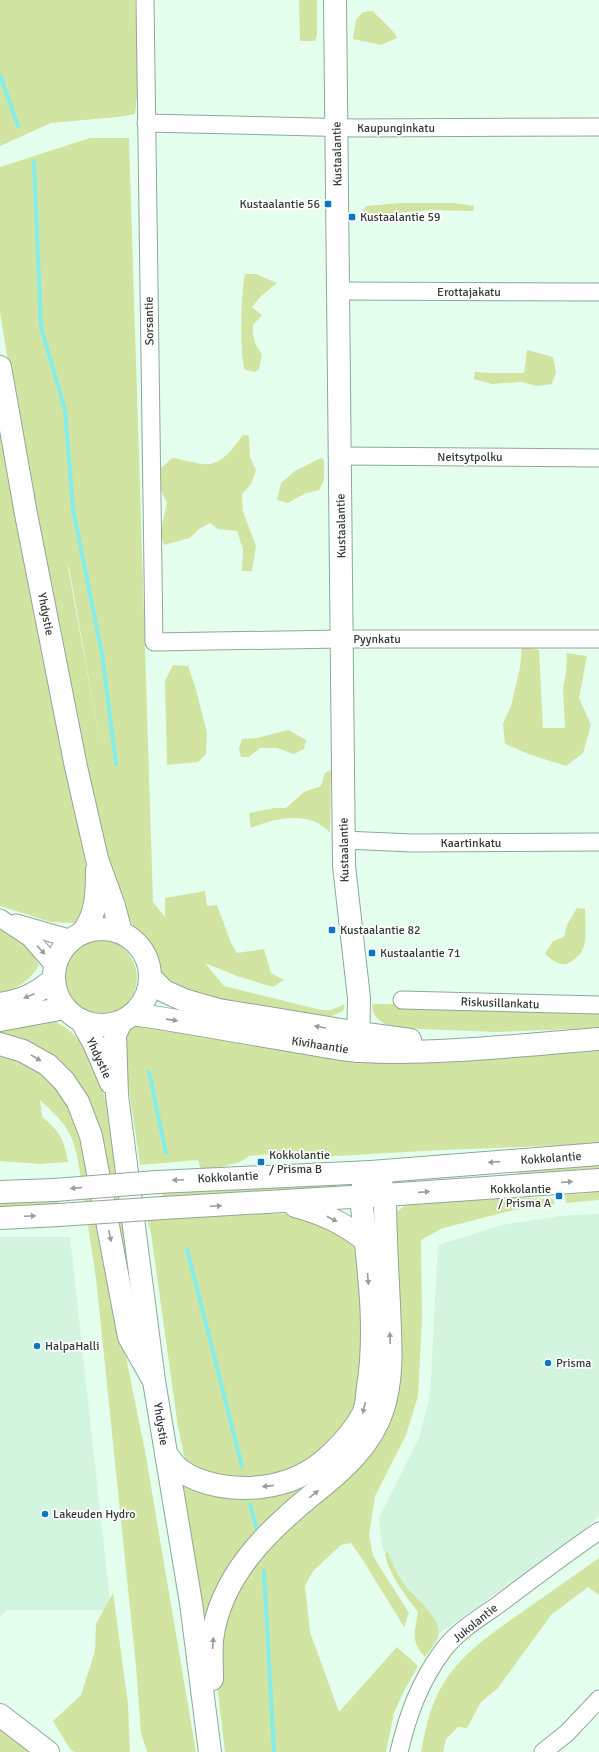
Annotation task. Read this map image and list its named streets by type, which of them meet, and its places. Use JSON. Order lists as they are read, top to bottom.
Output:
{
  "streets": {
    "main road": [
      "Kustaalantie",
      "Yhdystie",
      "Kivihaantie",
      "Kokkolantie"
    ],
    "street": [
      "Kaupunginkatu",
      "Erottajakatu",
      "Sorsantie",
      "Neitsytpolku",
      "Pyynkatu",
      "Kaartinkatu",
      "Riskusillankatu",
      "Jukolantie"
    ]
  },
  "crossings": [
    ["Kaupunginkatu", "Kustaalantie"],
    ["Kaupunginkatu", "Sorsantie"],
    ["Kustaalantie", "Erottajakatu"],
    ["Kustaalantie", "Neitsytpolku"],
    ["Kustaalantie", "Pyynkatu"],
    ["Kustaalantie", "Kaartinkatu"],
    ["Kustaalantie", "Kivihaantie"],
    ["Sorsantie", "Pyynkatu"],
    ["Yhdystie", "Kivihaantie"]
  ],
  "places": {
    "transit": [
      "Kustaalantie 56",
      "Kustaalantie 59",
      "Kustaalantie 82",
      "Kustaalantie 71",
      "Kokkolantie / Prisma B",
      "Kokkolantie / Prisma A"
    ],
    "other": ["HalpaHalli", "Prisma", "Lakeuden Hydro"]
  }
}
